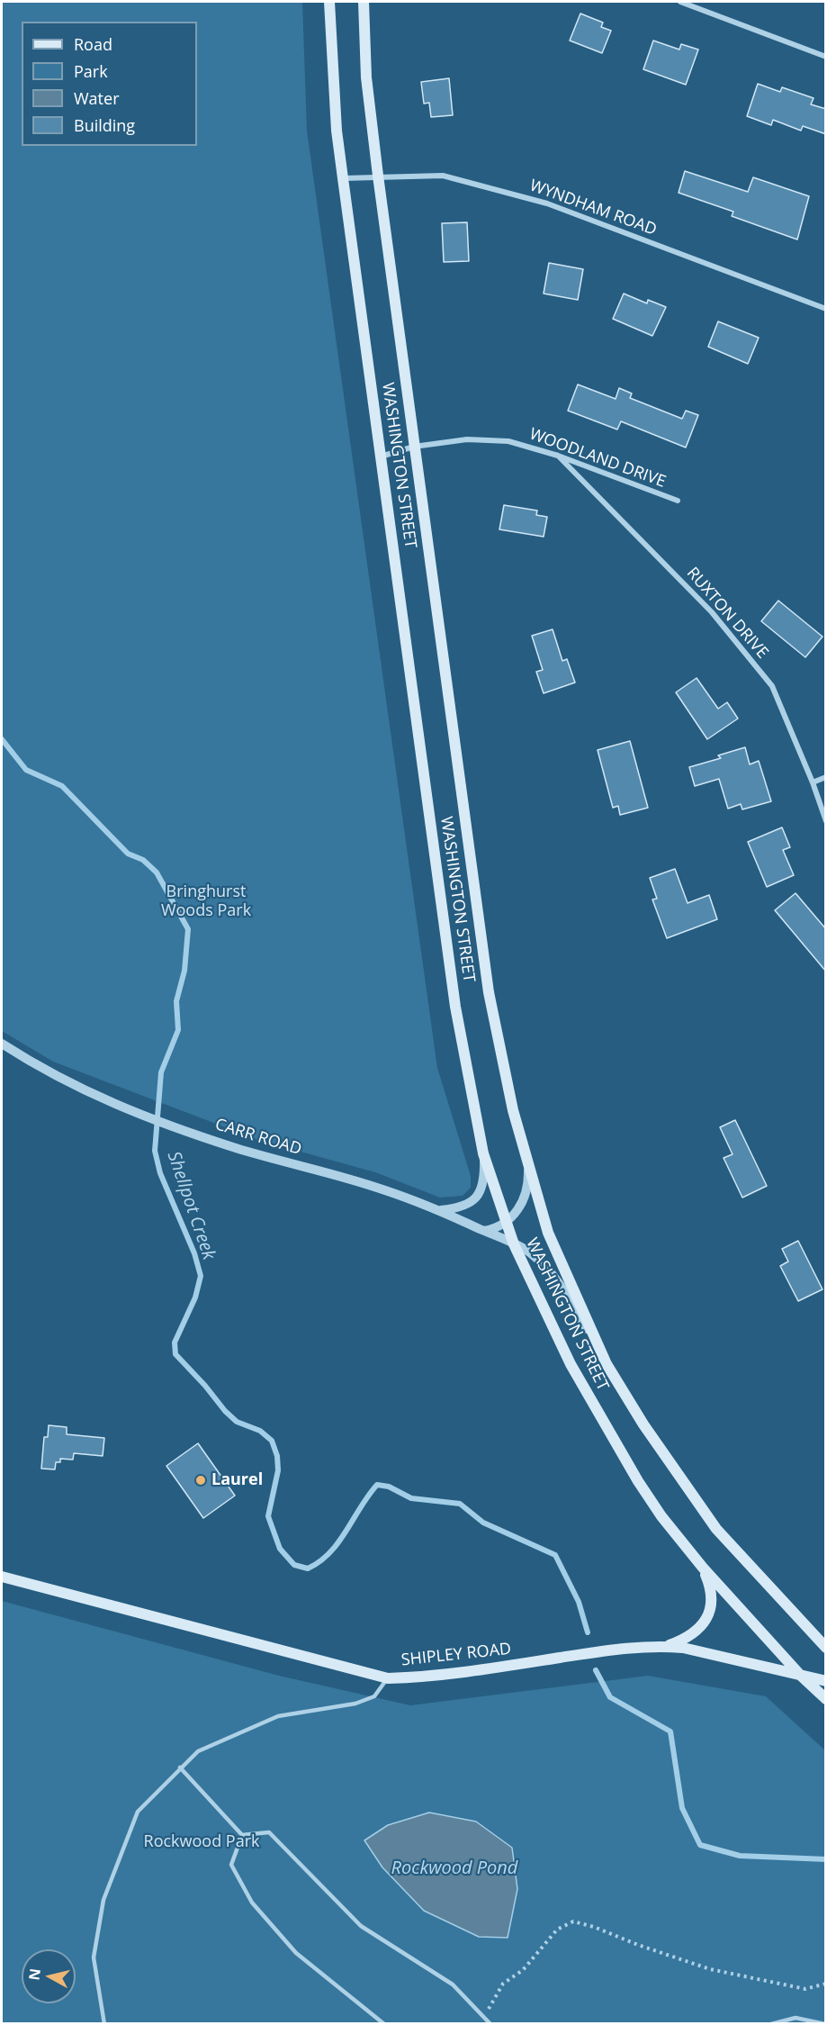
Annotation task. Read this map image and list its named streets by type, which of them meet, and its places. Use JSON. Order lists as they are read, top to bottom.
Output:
{
  "streets": {
    "main road": ["WASHINGTON STREET", "SHIPLEY ROAD"],
    "street": [
      "WYNDHAM ROAD",
      "WOODLAND DRIVE",
      "RUXTON DRIVE",
      "CARR ROAD"
    ]
  },
  "crossings": [
    ["WYNDHAM ROAD", "WASHINGTON STREET"],
    ["WOODLAND DRIVE", "WASHINGTON STREET"],
    ["WOODLAND DRIVE", "RUXTON DRIVE"],
    ["WASHINGTON STREET", "CARR ROAD"],
    ["WASHINGTON STREET", "SHIPLEY ROAD"]
  ],
  "water": ["Shellpot Creek", "Rockwood Pond"],
  "parks": ["Bringhurst Woods Park", "Rockwood Park"],
  "places": ["Laurel"],
  "legend": [
    "Road",
    "Park",
    "Water",
    "Building"
  ],
  "north": "left"
}
